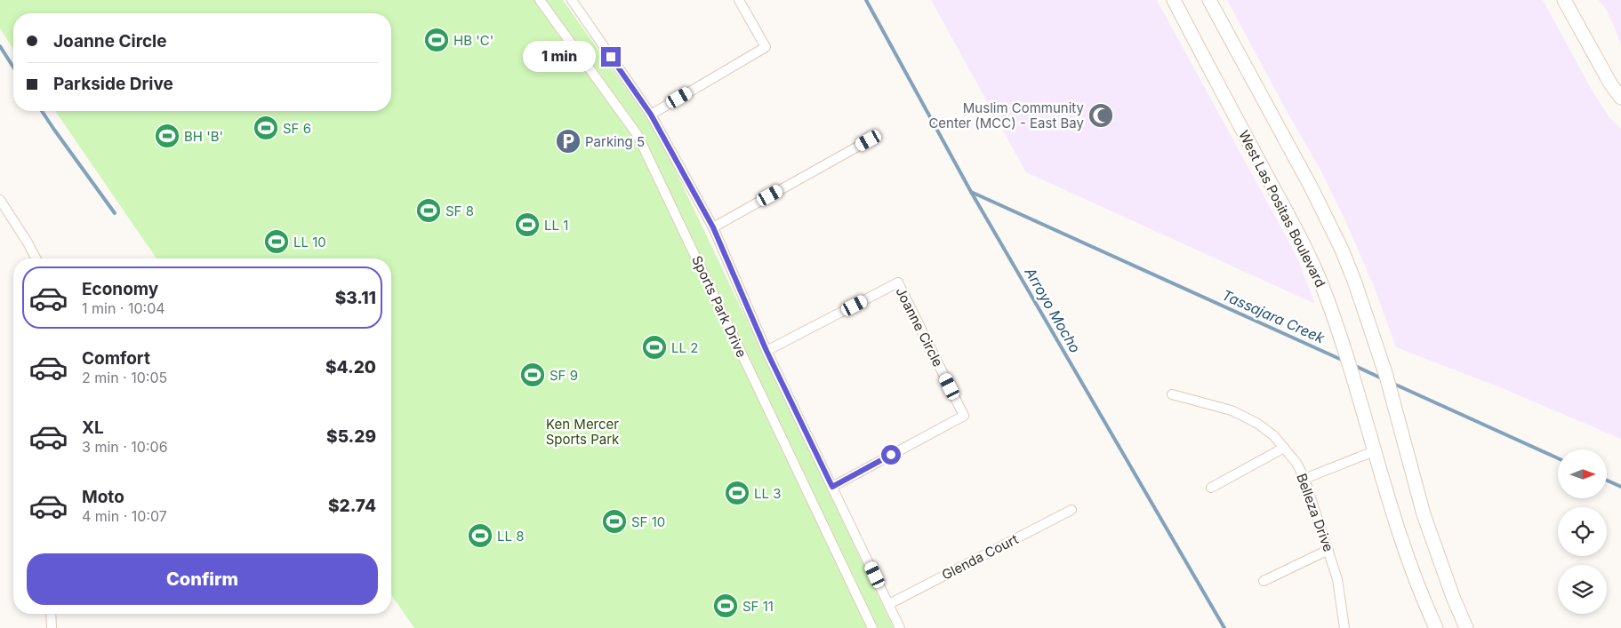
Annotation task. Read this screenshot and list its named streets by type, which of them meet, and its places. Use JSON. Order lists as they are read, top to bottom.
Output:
{
  "streets": {
    "main road": ["West Las Positas Boulevard"],
    "street": [
      "Sports Park Drive",
      "Joanne Circle",
      "Belleza Drive",
      "Glenda Court"
    ]
  },
  "water": ["Arroyo Mocho", "Tassajara Creek"],
  "parks": ["Ken Mercer Sports Park"],
  "places": {
    "sports": [
      "HB 'C'",
      "SF 6",
      "BH 'B'",
      "SF 8",
      "LL 1",
      "LL 10",
      "LL 2",
      "SF 9",
      "LL 3",
      "SF 10",
      "LL 8",
      "SF 11"
    ],
    "mosque": ["Muslim Community Center (MCC) - East Bay"],
    "parking": ["Parking 5"]
  },
  "north": "right",
  "page": {
    "banner": ["Joanne Circle", "Parkside Drive"],
    "bubble": "1 min",
    "list": [
      {
        "name": "Economy",
        "note": "1 min · 10:04",
        "value": "$3.11"
      },
      {
        "name": "Comfort",
        "note": "2 min · 10:05",
        "value": "$4.20"
      },
      {
        "name": "XL",
        "note": "3 min · 10:06",
        "value": "$5.29"
      },
      {
        "name": "Moto",
        "note": "4 min · 10:07",
        "value": "$2.74"
      }
    ],
    "buttons": "Confirm"
  }
}
